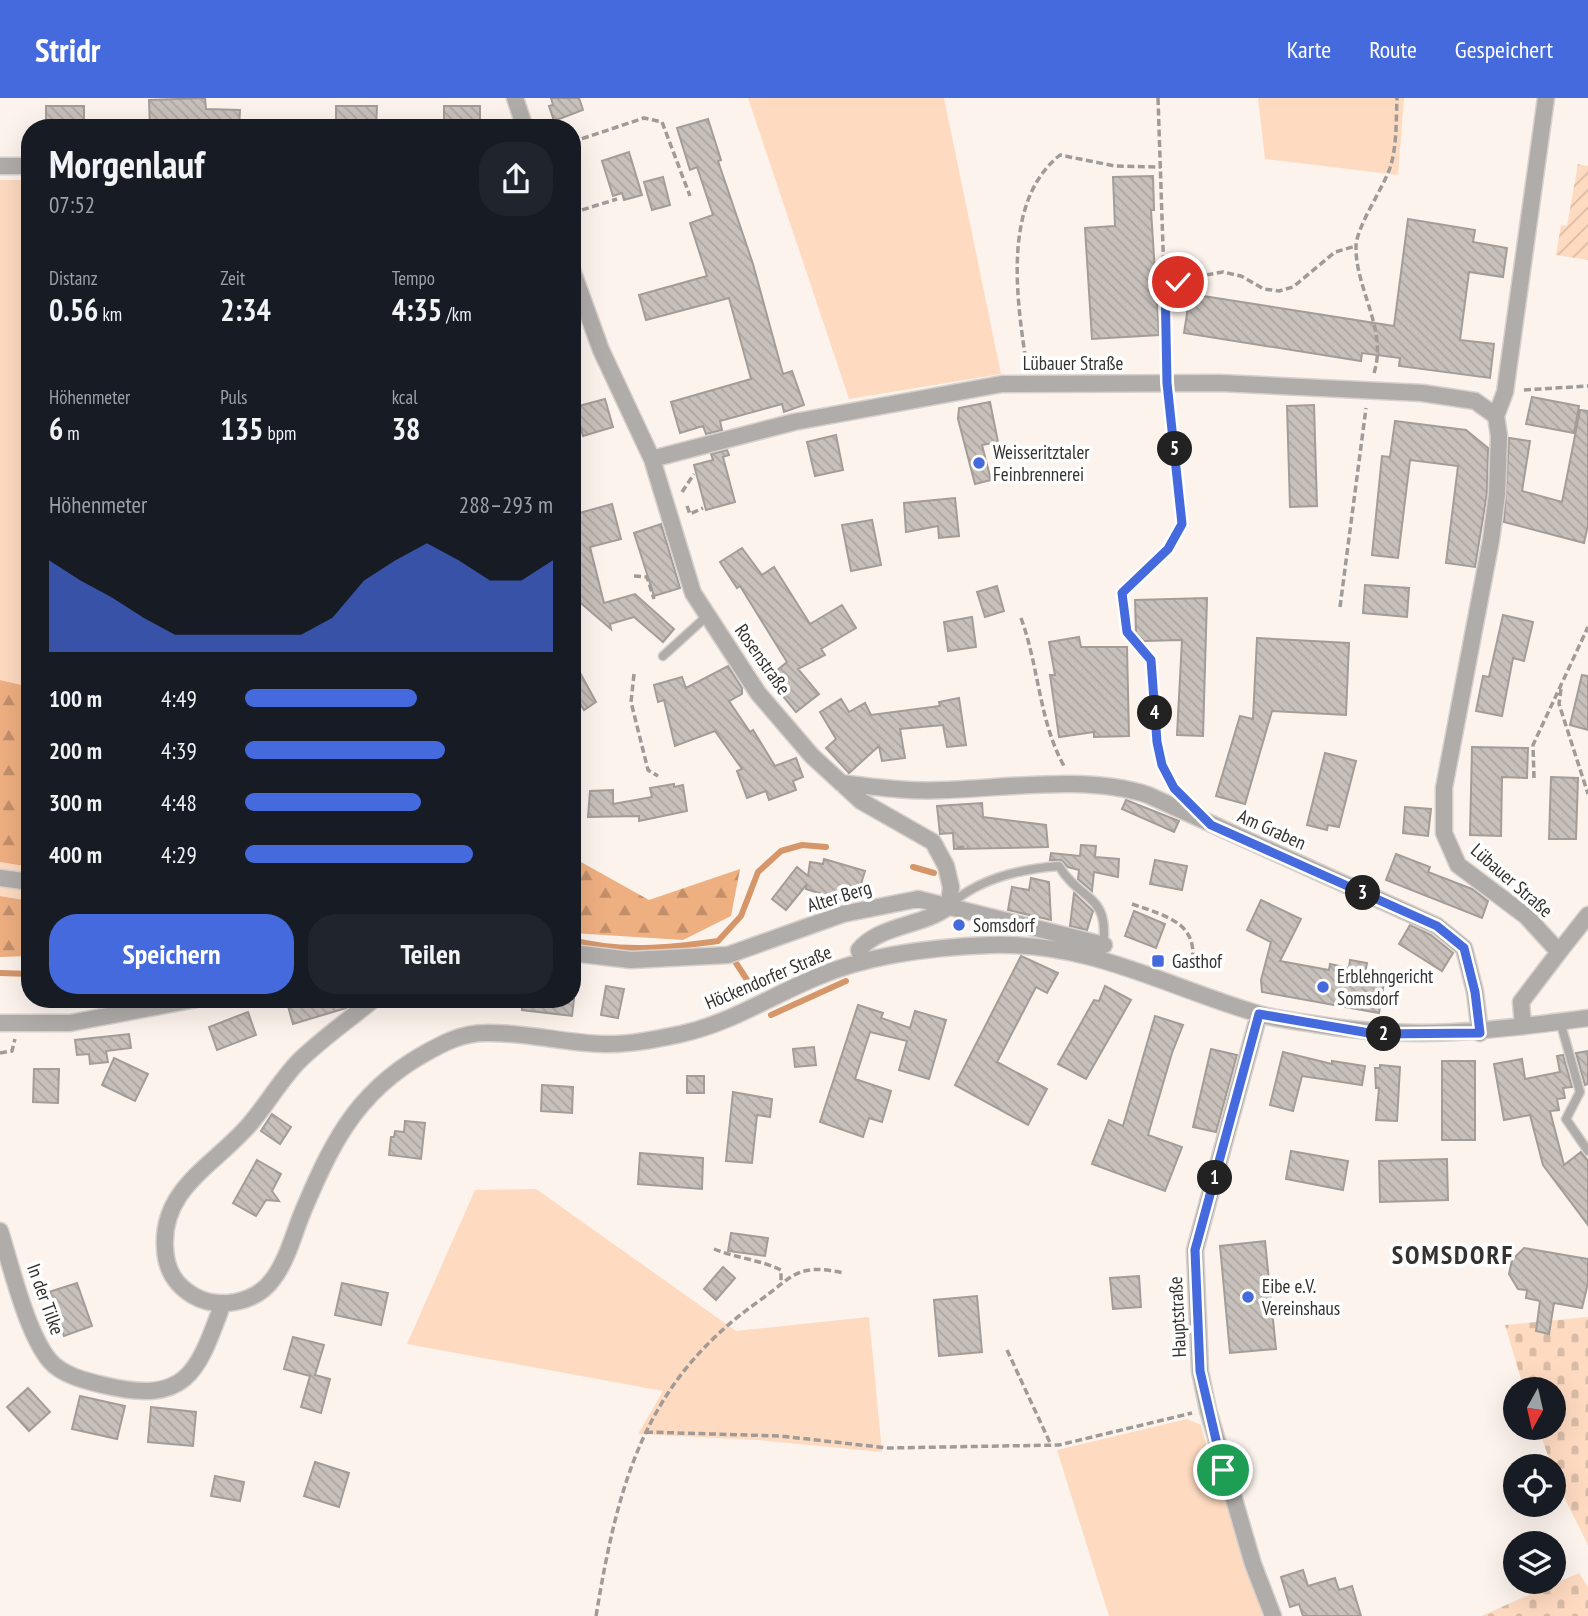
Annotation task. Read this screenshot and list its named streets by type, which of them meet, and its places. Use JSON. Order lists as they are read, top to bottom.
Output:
{
  "streets": {
    "street": [
      "Lübauer Straße",
      "Rosenstraße",
      "Am Graben",
      "Alter Berg",
      "Höckendorfer Straße",
      "In der Tilke",
      "Hauptstraße"
    ]
  },
  "crossings": [
    ["Lübauer Straße", "Rosenstraße"],
    ["Rosenstraße", "Am Graben"],
    ["Rosenstraße", "Alter Berg"],
    ["Am Graben", "Höckendorfer Straße"],
    ["Alter Berg", "Höckendorfer Straße"],
    ["Höckendorfer Straße", "In der Tilke"],
    ["Höckendorfer Straße", "Hauptstraße"]
  ],
  "districts": ["SOMSDORF"],
  "places": {
    "other": [
      "Weisseritztaler Feinbrennerei",
      "Somsdorf",
      "Erblehngericht Somsdorf",
      "Eibe e.V. Vereinshaus"
    ],
    "transit": ["Gasthof"]
  },
  "north": "bottom",
  "page": {
    "header": "Stridr",
    "nav": ["Karte", "Route", "Gespeichert"],
    "heading": ["Morgenlauf", "07:52"],
    "stats": [
      ["Distanz", "0.56 km"],
      ["Zeit", "2:34"],
      ["Tempo", "4:35 /km"],
      ["Höhenmeter", "6 m"],
      ["Puls", "135 bpm"],
      ["kcal", "38"]
    ],
    "pins": [
      "5",
      "4",
      "3",
      "2",
      "1"
    ],
    "chart": ["Höhenmeter", "288–293 m"],
    "list": [
      {
        "name": "100 m",
        "note": "4:49"
      },
      {
        "name": "200 m",
        "note": "4:39"
      },
      {
        "name": "300 m",
        "note": "4:48"
      },
      {
        "name": "400 m",
        "note": "4:29"
      }
    ],
    "buttons": ["Speichern", "Teilen"]
  }
}
